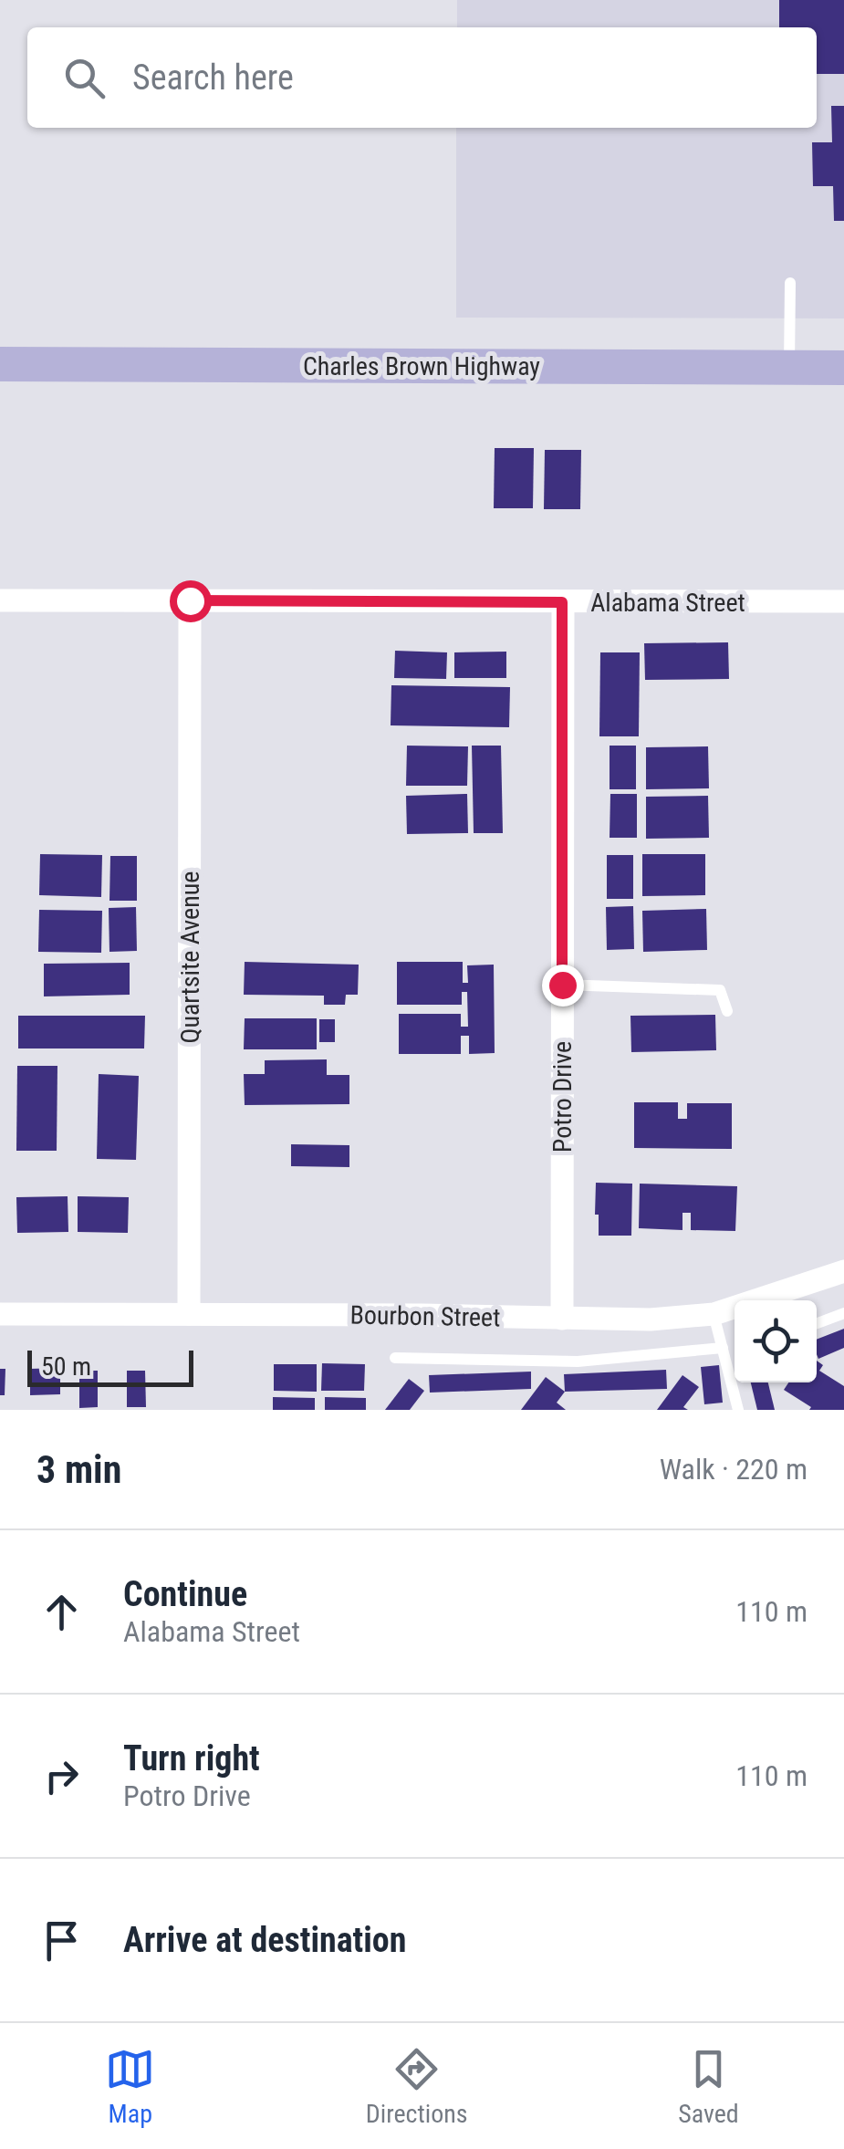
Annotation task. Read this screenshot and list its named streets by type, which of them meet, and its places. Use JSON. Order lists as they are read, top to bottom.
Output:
{
  "streets": {
    "main road": ["Charles Brown Highway"],
    "street": [
      "Alabama Street",
      "Quartsite Avenue",
      "Potro Drive",
      "Bourbon Street"
    ]
  },
  "crossings": [
    ["Alabama Street", "Quartsite Avenue"],
    ["Alabama Street", "Potro Drive"],
    ["Quartsite Avenue", "Bourbon Street"],
    ["Potro Drive", "Bourbon Street"]
  ],
  "scale_bar": "50 m",
  "page": {
    "search": "Search here",
    "scale": "50 m",
    "heading": ["3 min", "Walk · 220 m"],
    "list": [
      ["Continue", "Alabama Street", "110 m"],
      ["Turn right", "Potro Drive", "110 m"],
      "Arrive at destination"
    ],
    "nav": ["Map", "Directions", "Saved"]
  }
}
